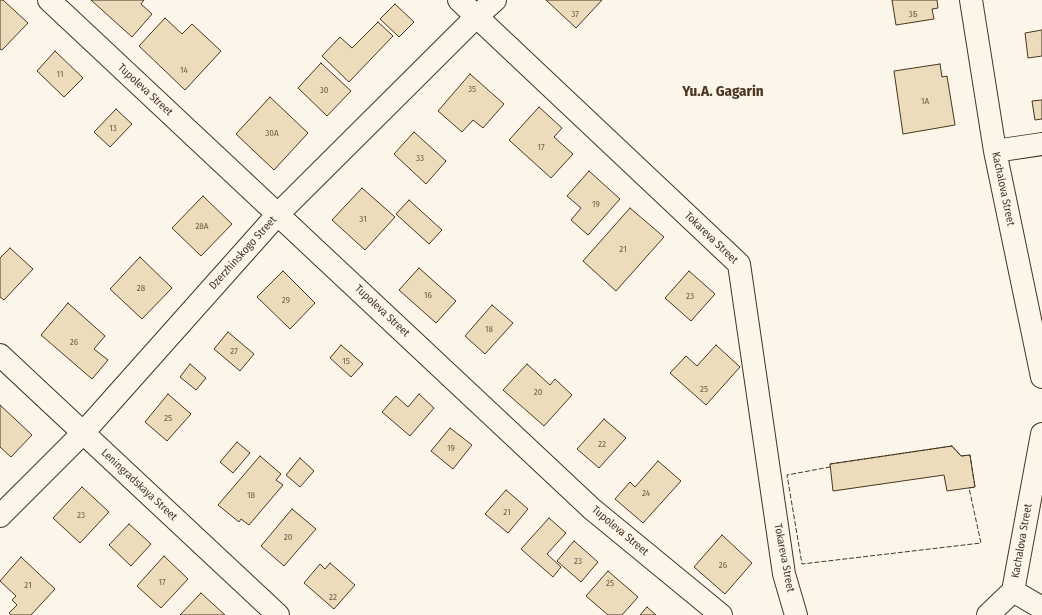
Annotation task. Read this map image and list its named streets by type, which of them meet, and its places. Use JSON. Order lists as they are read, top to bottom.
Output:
{
  "streets": {
    "street": [
      "Tupoleva Street",
      "Kachalova Street",
      "Tokareva Street",
      "Dzerzhinskogo Street",
      "Leningradskaya Street"
    ]
  },
  "crossings": [
    ["Tupoleva Street", "Dzerzhinskogo Street"],
    ["Tokareva Street", "Dzerzhinskogo Street"],
    ["Dzerzhinskogo Street", "Leningradskaya Street"]
  ],
  "districts": ["Yu.A. Gagarin"],
  "house_numbers": [
    "37",
    "3Б",
    "14",
    "11",
    "35",
    "30",
    "1А",
    "13",
    "30А",
    "17",
    "33",
    "19",
    "31",
    "28А",
    "21",
    "28",
    "16",
    "23",
    "29",
    "18",
    "26",
    "27",
    "15",
    "25",
    "20",
    "25",
    "22",
    "19",
    "24",
    "18",
    "21",
    "23",
    "20",
    "23",
    "26",
    "17",
    "25",
    "21",
    "22"
  ]
}
